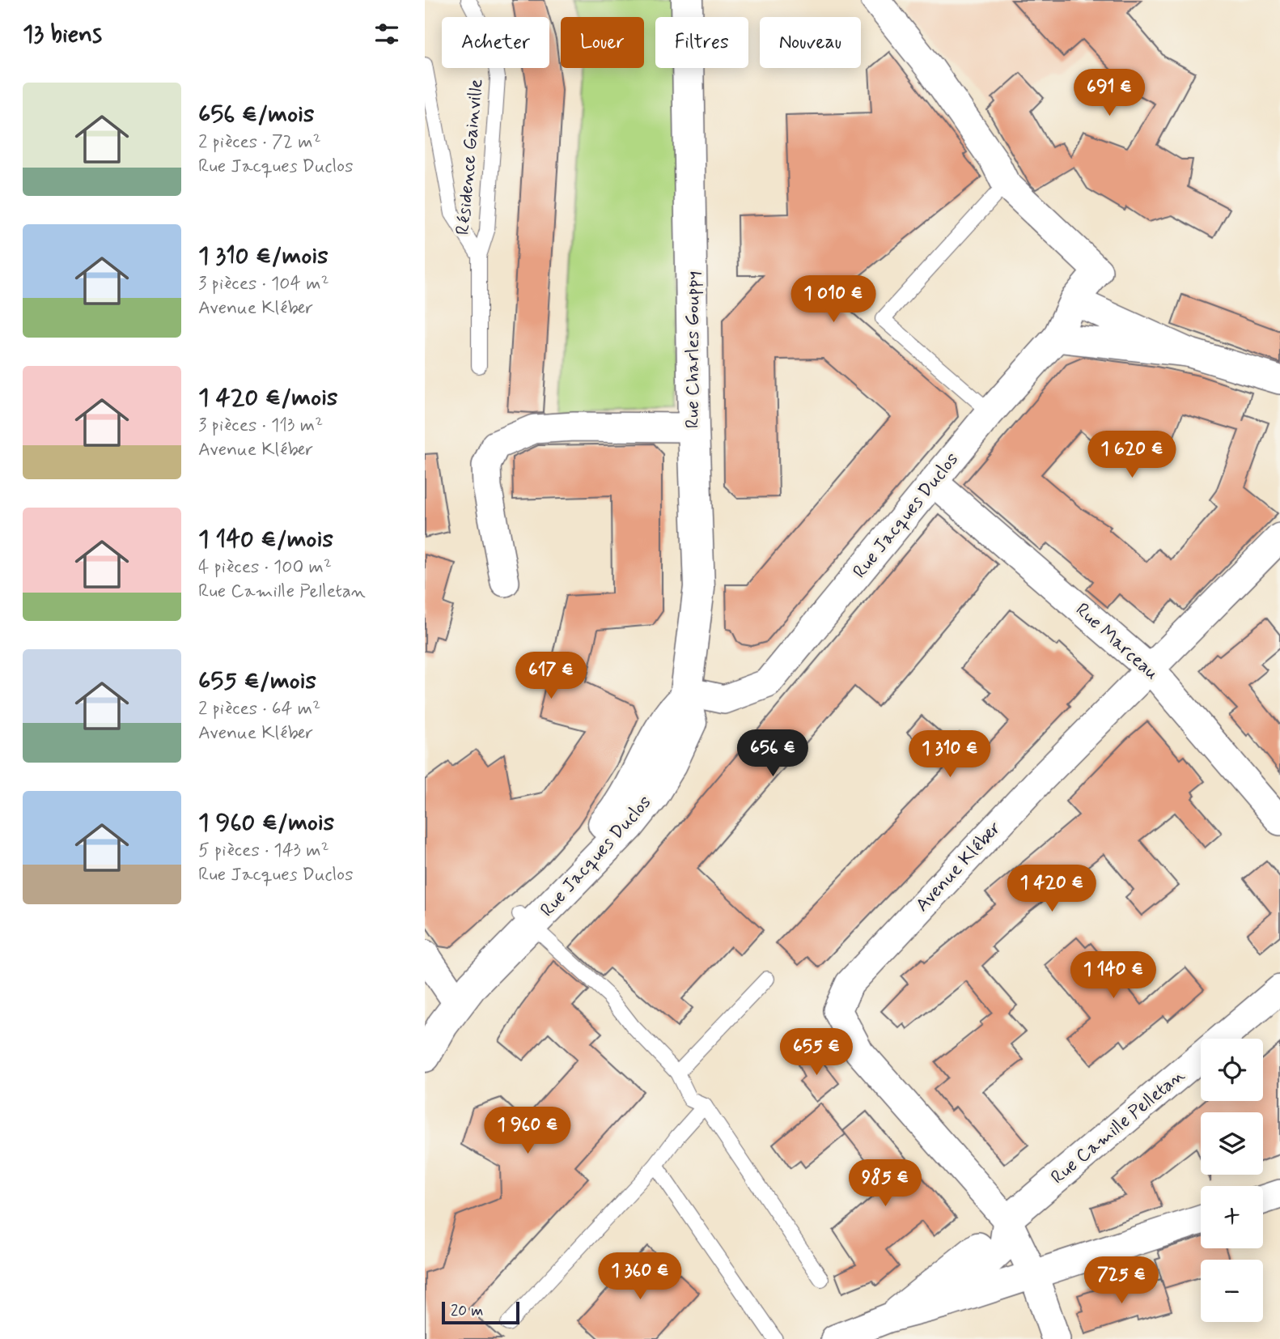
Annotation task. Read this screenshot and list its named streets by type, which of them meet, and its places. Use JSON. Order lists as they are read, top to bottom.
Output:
{
  "streets": {
    "main road": ["Rue Charles Gouppy", "Rue Jacques Duclos"],
    "street": ["Rue Marceau", "Avenue Kléber", "Rue Camille Pelletan"],
    "lane": ["Résidence Gainville"]
  },
  "crossings": [
    ["Rue Charles Gouppy", "Rue Jacques Duclos"],
    ["Rue Jacques Duclos", "Rue Marceau"],
    ["Rue Marceau", "Avenue Kléber"],
    ["Avenue Kléber", "Rue Camille Pelletan"]
  ],
  "scale_bar": "20 m",
  "page": {
    "heading": "13 biens",
    "chip": [
      "Acheter",
      "Louer",
      "Filtres",
      "Nouveau"
    ],
    "list": [
      {
        "name": "656 €/mois",
        "note": "2 pièces · 72 m² · Rue Jacques Duclos"
      },
      {
        "name": "1 310 €/mois",
        "note": "3 pièces · 104 m² · Avenue Kléber"
      },
      {
        "name": "1 420 €/mois",
        "note": "3 pièces · 113 m² · Avenue Kléber"
      },
      {
        "name": "1 140 €/mois",
        "note": "4 pièces · 100 m² · Rue Camille Pelletan"
      },
      {
        "name": "655 €/mois",
        "note": "2 pièces · 64 m² · Avenue Kléber"
      },
      {
        "name": "1 960 €/mois",
        "note": "5 pièces · 143 m² · Rue Jacques Duclos"
      }
    ],
    "price": [
      "691 €",
      "1 010 €",
      "1 620 €",
      "617 €",
      "656 €",
      "1 310 €",
      "1 420 €",
      "1 140 €",
      "655 €",
      "1 960 €",
      "985 €",
      "1 360 €",
      "725 €"
    ],
    "map_buttons": ["+", "−"],
    "scale": "20 m"
  }
}
